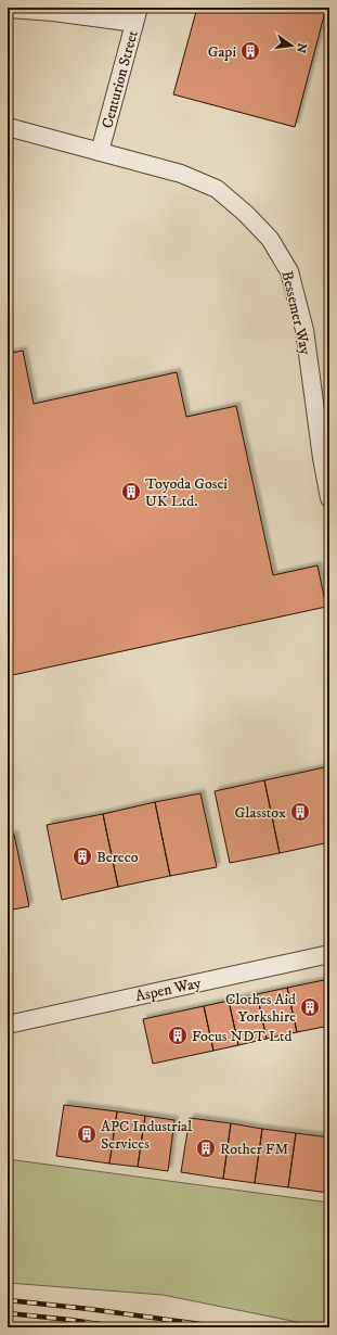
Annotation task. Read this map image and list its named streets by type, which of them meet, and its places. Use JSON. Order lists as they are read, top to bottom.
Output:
{
  "streets": {
    "street": ["Centurion Street", "Bessemer Way", "Aspen Way"]
  },
  "crossings": [
    ["Centurion Street", "Bessemer Way"]
  ],
  "places": {
    "building": [
      "Gapi",
      "Toyoda Gosei UK Ltd.",
      "Glasstox",
      "Bereco",
      "Clothes Aid Yorkshire",
      "Focus NDT Ltd",
      "APC Industrial Services",
      "Rother FM"
    ]
  },
  "north": "right"
}
